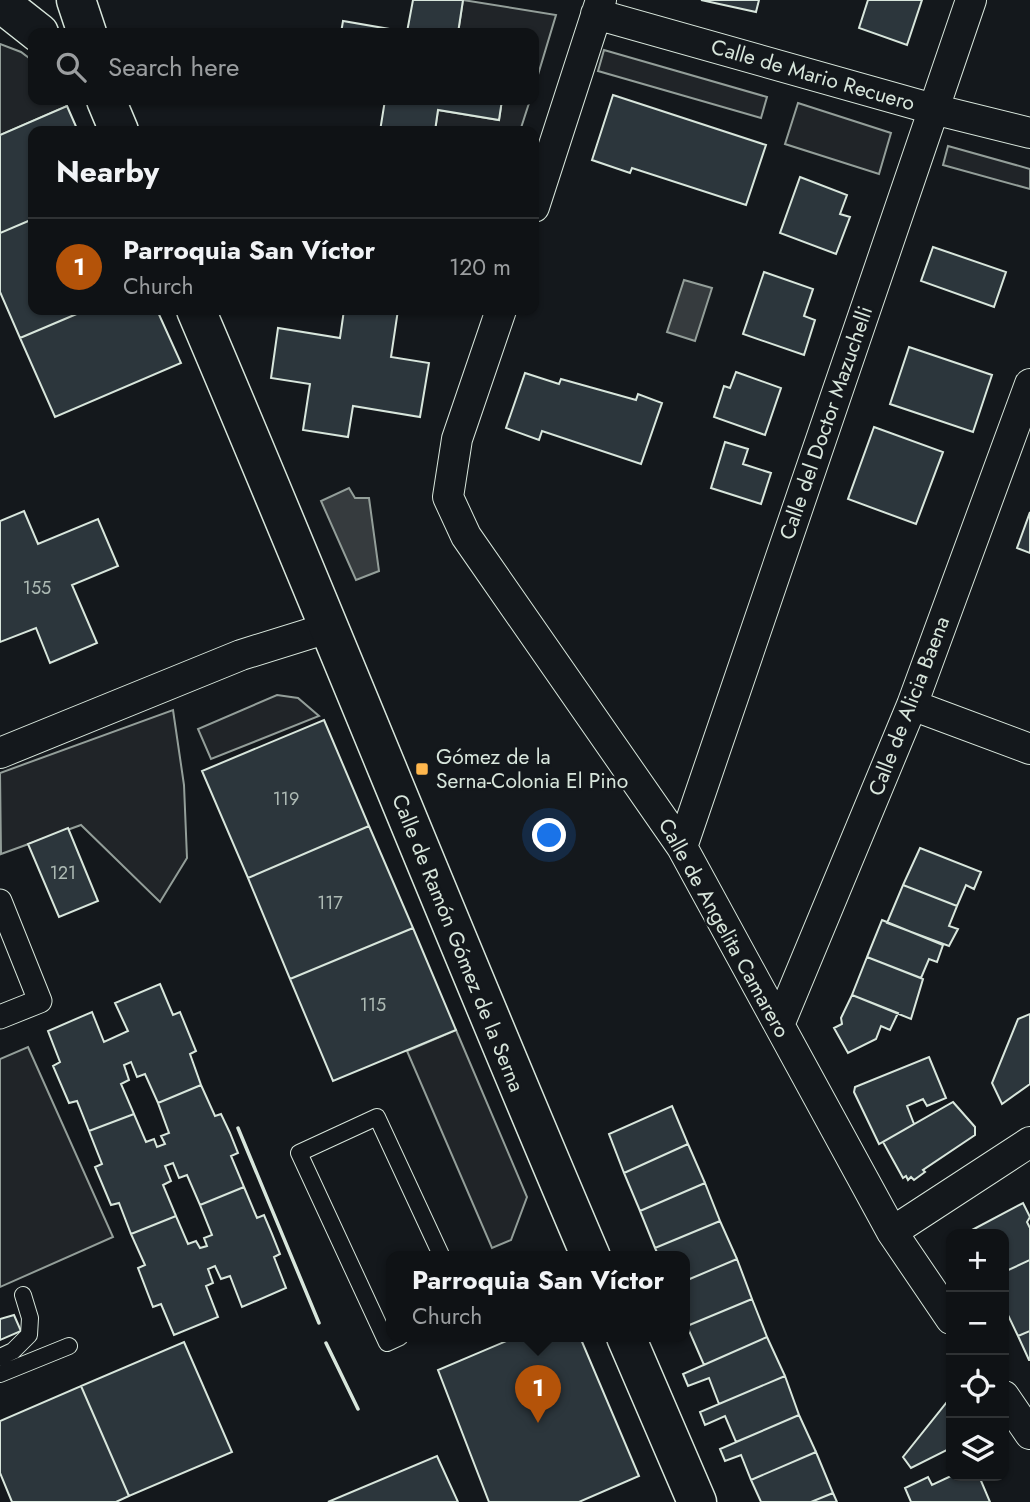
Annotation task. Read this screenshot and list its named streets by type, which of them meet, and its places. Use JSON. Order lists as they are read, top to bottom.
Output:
{
  "streets": {
    "street": [
      "Calle de Mario Recuero",
      "Calle del Doctor Mazuchelli",
      "Calle de Alicia Baena",
      "Calle de Angelita Camarero",
      "Calle de Ramón Gómez de la Serna"
    ]
  },
  "crossings": [
    ["Calle de Mario Recuero", "Calle del Doctor Mazuchelli"],
    ["Calle del Doctor Mazuchelli", "Calle de Angelita Camarero"],
    ["Calle de Alicia Baena", "Calle de Angelita Camarero"]
  ],
  "places": {
    "transit": ["Gómez de la Serna-Colonia El Pino"]
  },
  "house_numbers": [
    "155",
    "119",
    "121",
    "117",
    "115"
  ],
  "page": {
    "search": "Search here",
    "heading": "Nearby",
    "list": [
      {
        "mark": "1",
        "name": "Parroquia San Víctor",
        "note": "Church",
        "value": "120 m"
      }
    ],
    "map_buttons": ["+", "−"],
    "popup": ["Parroquia San Víctor", "Church"],
    "pins": "1"
  }
}
